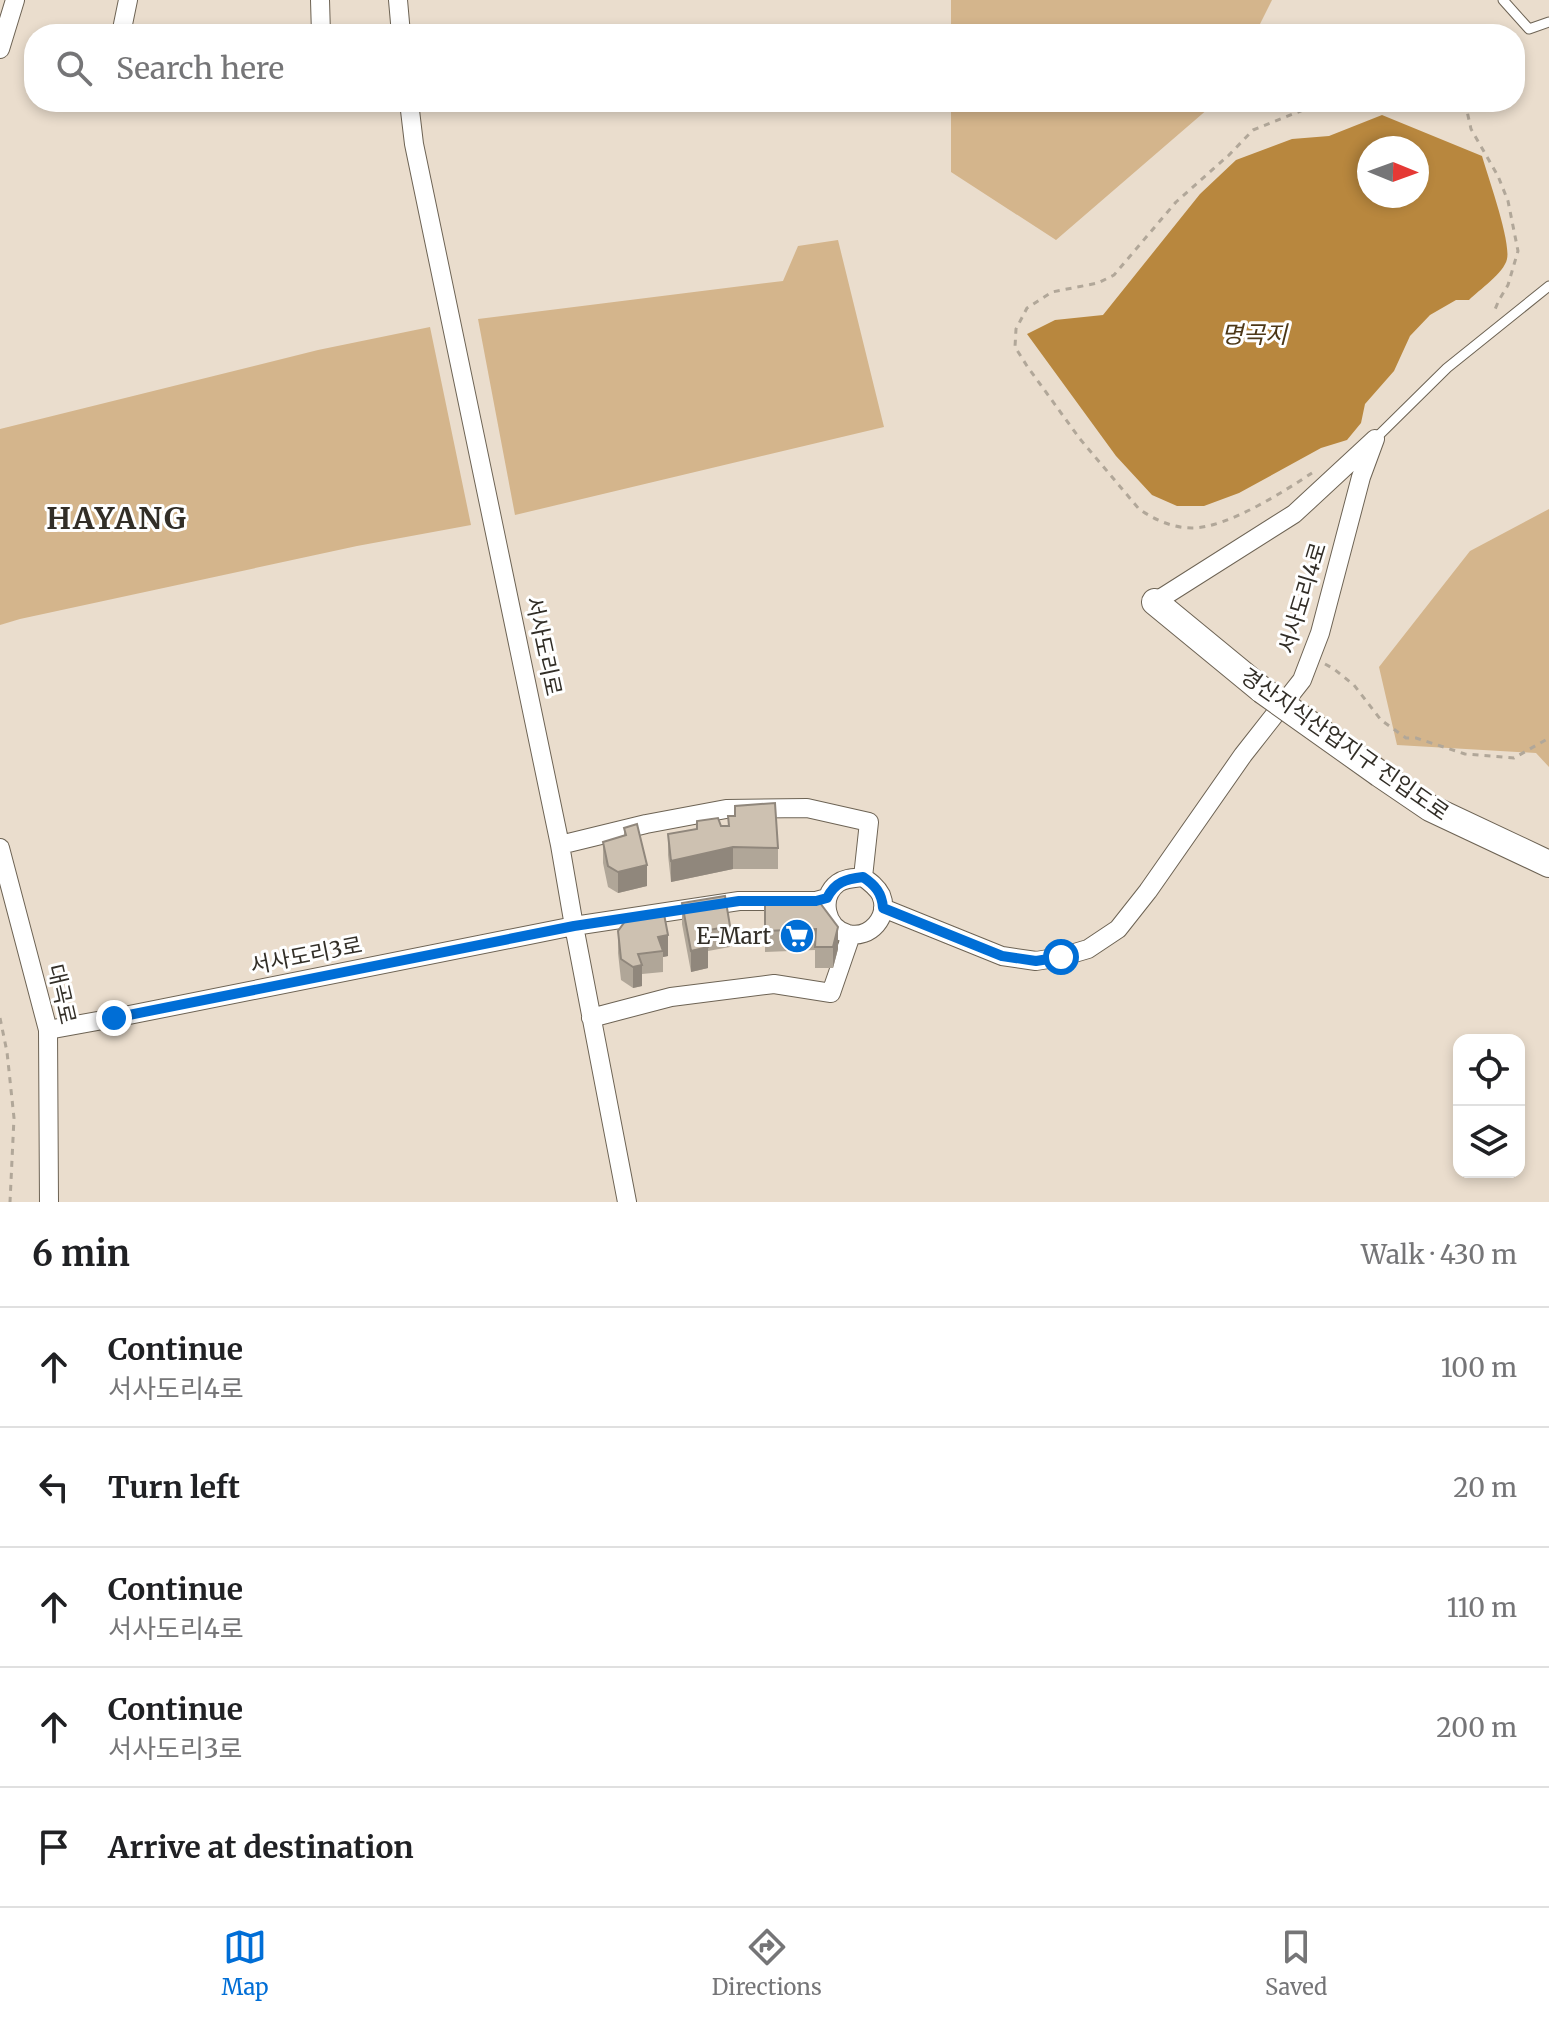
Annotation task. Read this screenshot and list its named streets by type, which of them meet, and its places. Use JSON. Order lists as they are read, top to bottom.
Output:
{
  "streets": {
    "street": [
      "서사도리4로",
      "서사도리로",
      "경산지식산업지구 진입도로",
      "서사도리3로",
      "대곡로"
    ]
  },
  "crossings": [
    ["서사도리4로", "경산지식산업지구 진입도로"],
    ["서사도리로", "서사도리3로"],
    ["서사도리3로", "대곡로"]
  ],
  "districts": ["HAYANG"],
  "water": ["명곡지"],
  "places": {
    "supermarket": ["E-Mart"]
  },
  "north": "right",
  "page": {
    "search": "Search here",
    "heading": ["6 min", "Walk · 430 m"],
    "list": [
      ["Continue", "서사도리4로", "100 m"],
      ["Turn left", "20 m"],
      ["Continue", "서사도리4로", "110 m"],
      ["Continue", "서사도리3로", "200 m"],
      "Arrive at destination"
    ],
    "nav": ["Map", "Directions", "Saved"]
  }
}
